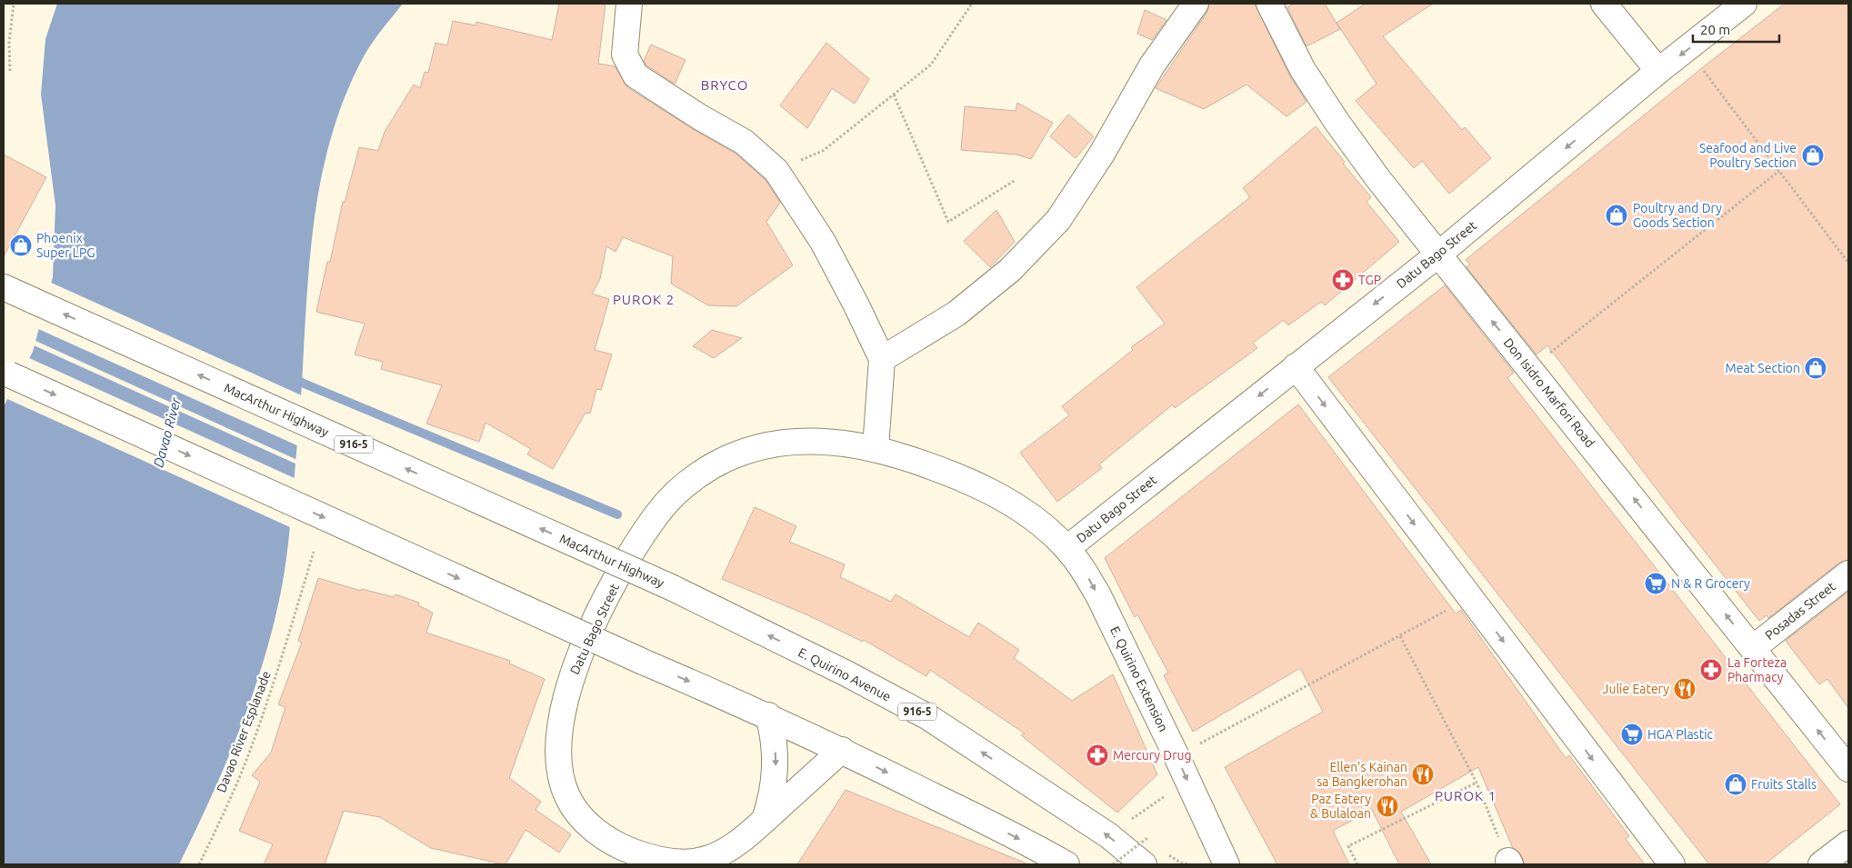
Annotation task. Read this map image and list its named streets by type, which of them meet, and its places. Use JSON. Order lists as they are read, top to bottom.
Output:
{
  "streets": {
    "street": [
      "Datu Bago Street",
      "Don Isidro Marfori Road",
      "MacArthur Highway",
      "916-5",
      "Posadas Street",
      "E. Quirino Avenue",
      "E. Quirino Extension"
    ],
    "path": ["Davao River Esplanade"]
  },
  "crossings": [
    ["Datu Bago Street", "Don Isidro Marfori Road"],
    ["Datu Bago Street", "E. Quirino Extension"],
    ["Don Isidro Marfori Road", "Posadas Street"],
    ["MacArthur Highway", "E. Quirino Avenue"]
  ],
  "one_way": ["Datu Bago Street", "E. Quirino Extension"],
  "districts": ["BRYCO", "PUROK 2", "PUROK 1"],
  "water": ["Davao River"],
  "places": {
    "shop": [
      "Seafood and Live Poultry Section",
      "Poultry and Dry Goods Section",
      "Phoenix Super LPG",
      "Meat Section",
      "Fruits Stalls"
    ],
    "pharmacy": ["TGP", "La Forteza Pharmacy", "Mercury Drug"],
    "supermarket": ["N & R Grocery", "HGA Plastic"],
    "restaurant": ["Julie Eatery", "Ellen's Kainan sa Bangkerohan", "Paz Eatery & Bulaloan"]
  },
  "scale_bar": "20 m"
}
